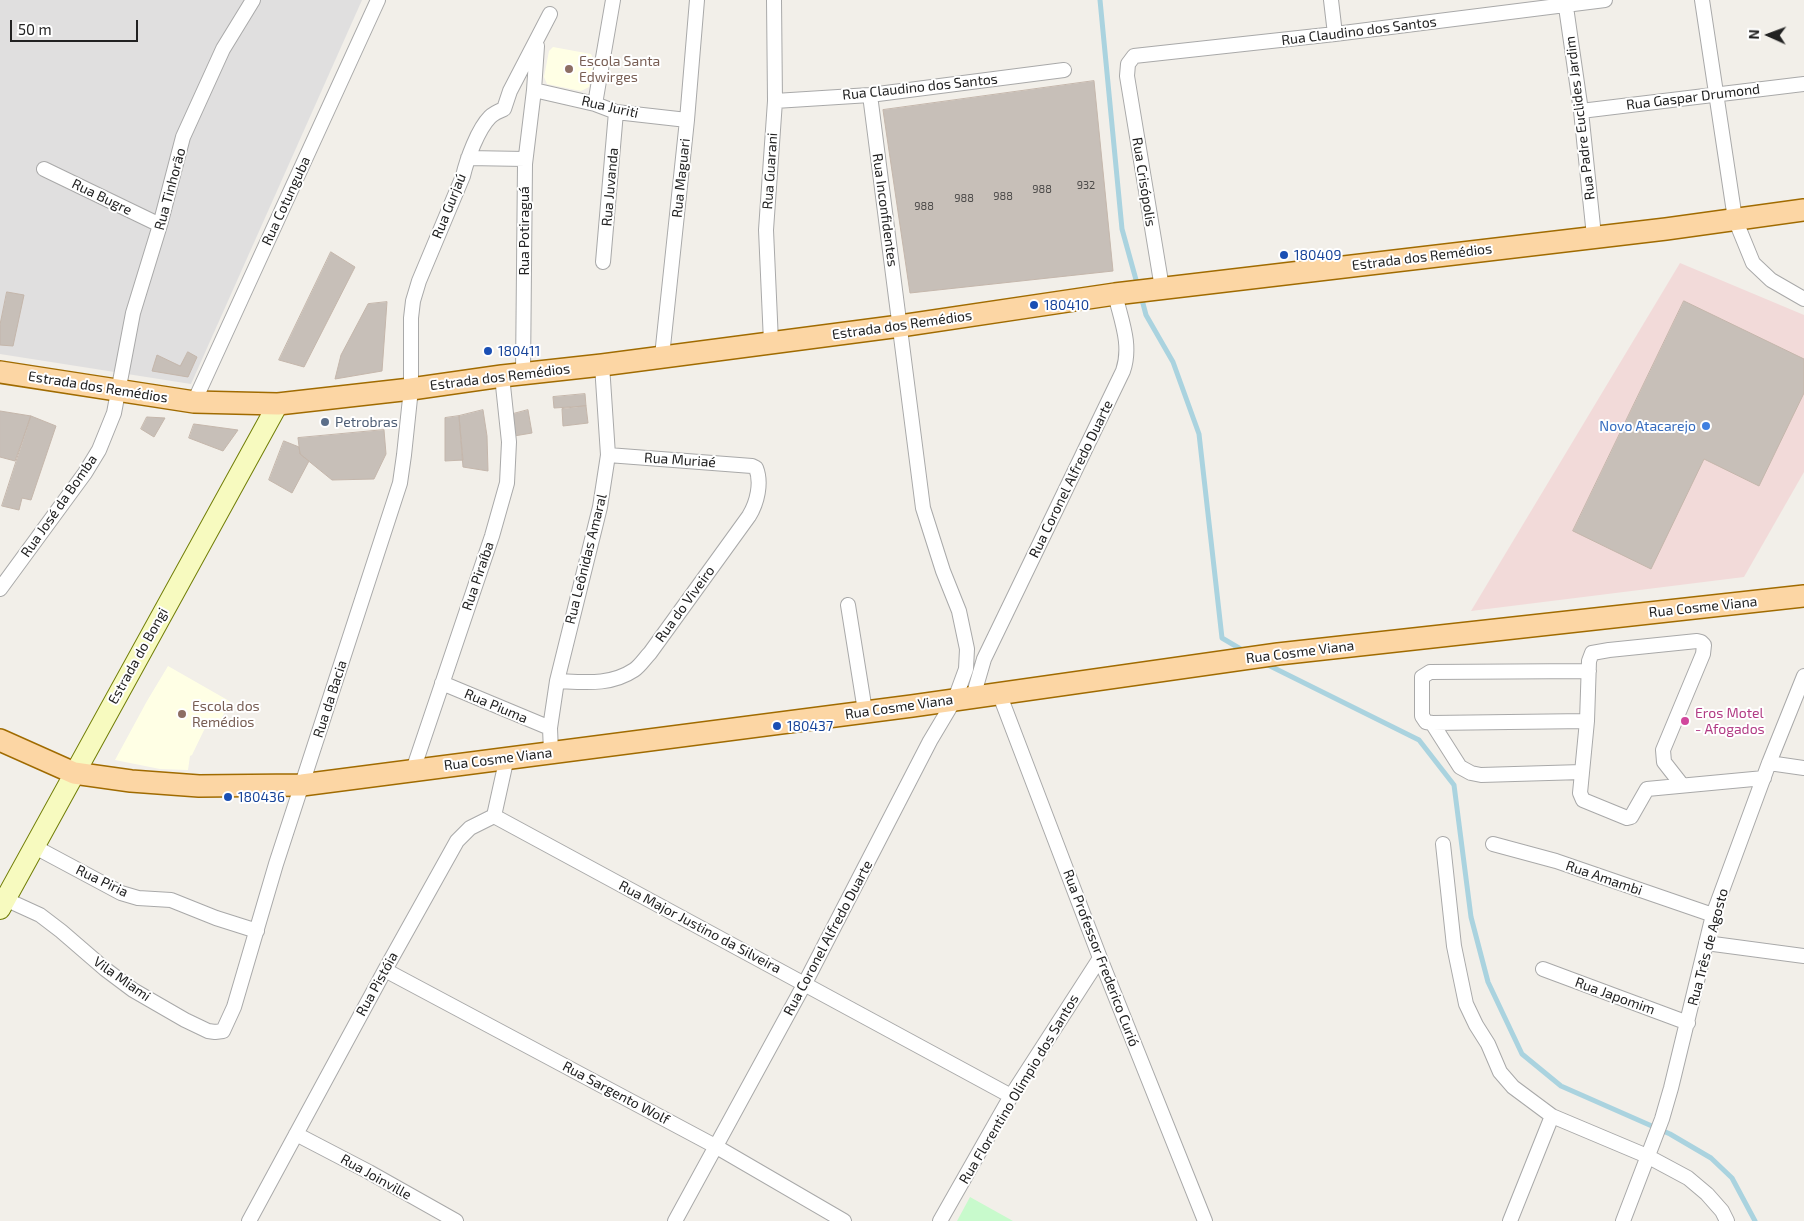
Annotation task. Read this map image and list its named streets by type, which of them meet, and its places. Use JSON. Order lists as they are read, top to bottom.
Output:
{
  "streets": {
    "main road": ["Estrada dos Remédios", "Rua Cosme Viana", "Estrada do Bongi"],
    "street": [
      "Rua Claudino dos Santos",
      "Rua Gaspar Drumond",
      "Rua Juriti",
      "Rua Padre Euclides Jardim",
      "Rua Guarani",
      "Rua Maguari",
      "Rua Crisópolis",
      "Rua Juvanda",
      "Rua Tinhorão",
      "Rua Bugre",
      "Rua Cotunguba",
      "Rua Gurjaú",
      "Rua Inconfidentes",
      "Rua Potiraguá",
      "Rua Muriaé",
      "Rua Coronel Alfredo Duarte",
      "Rua José da Bomba",
      "Rua Leônidas Amaral",
      "Rua Piraíba",
      "Rua do Viveiro",
      "Rua da Bacia",
      "Rua Piuma",
      "Rua Amambi",
      "Rua Piria",
      "Rua Major Justino da Silveira",
      "Rua Três de Agosto",
      "Rua Professor Frederico Curió",
      "Vila Miami",
      "Rua Pistóia",
      "Rua Japomim",
      "Rua Florentino Olímpio dos Santos",
      "Rua Sargento Wolf",
      "Rua Joinville"
    ]
  },
  "crossings": [
    ["Rua Claudino dos Santos", "Rua Padre Euclides Jardim"],
    ["Rua Claudino dos Santos", "Rua Guarani"],
    ["Rua Claudino dos Santos", "Rua Crisópolis"],
    ["Rua Claudino dos Santos", "Rua Inconfidentes"],
    ["Rua Gaspar Drumond", "Rua Padre Euclides Jardim"],
    ["Rua Juriti", "Rua Maguari"],
    ["Rua Juriti", "Rua Juvanda"],
    ["Rua Juriti", "Rua Gurjaú"],
    ["Rua Juriti", "Rua Potiraguá"],
    ["Rua Padre Euclides Jardim", "Estrada dos Remédios"],
    ["Rua Guarani", "Estrada dos Remédios"],
    ["Rua Maguari", "Estrada dos Remédios"],
    ["Rua Crisópolis", "Estrada dos Remédios"],
    ["Rua Tinhorão", "Rua Bugre"],
    ["Rua Tinhorão", "Estrada dos Remédios"],
    ["Rua Tinhorão", "Rua José da Bomba"],
    ["Rua Cotunguba", "Estrada dos Remédios"],
    ["Rua Gurjaú", "Rua Potiraguá"],
    ["Rua Gurjaú", "Estrada dos Remédios"],
    ["Rua Gurjaú", "Rua da Bacia"],
    ["Rua Inconfidentes", "Estrada dos Remédios"],
    ["Rua Inconfidentes", "Rua Coronel Alfredo Duarte"],
    ["Rua Potiraguá", "Estrada dos Remédios"],
    ["Estrada dos Remédios", "Rua Coronel Alfredo Duarte"],
    ["Estrada dos Remédios", "Rua José da Bomba"],
    ["Estrada dos Remédios", "Rua Leônidas Amaral"],
    ["Estrada dos Remédios", "Rua Piraíba"],
    ["Estrada dos Remédios", "Estrada do Bongi"],
    ["Estrada dos Remédios", "Rua da Bacia"],
    ["Rua Muriaé", "Rua Leônidas Amaral"],
    ["Rua Muriaé", "Rua do Viveiro"],
    ["Rua Coronel Alfredo Duarte", "Rua Cosme Viana"],
    ["Rua Coronel Alfredo Duarte", "Rua Major Justino da Silveira"],
    ["Rua Coronel Alfredo Duarte", "Rua Sargento Wolf"],
    ["Rua Leônidas Amaral", "Rua do Viveiro"],
    ["Rua Leônidas Amaral", "Rua Cosme Viana"],
    ["Rua Leônidas Amaral", "Rua Piuma"],
    ["Rua Piraíba", "Rua Cosme Viana"],
    ["Rua Piraíba", "Rua Piuma"],
    ["Rua Cosme Viana", "Estrada do Bongi"],
    ["Rua Cosme Viana", "Rua da Bacia"],
    ["Rua Cosme Viana", "Rua Professor Frederico Curió"],
    ["Estrada do Bongi", "Rua Piria"],
    ["Estrada do Bongi", "Vila Miami"],
    ["Rua da Bacia", "Rua Piria"],
    ["Rua da Bacia", "Vila Miami"],
    ["Rua Amambi", "Rua Três de Agosto"],
    ["Rua Major Justino da Silveira", "Rua Pistóia"],
    ["Rua Major Justino da Silveira", "Rua Florentino Olímpio dos Santos"],
    ["Rua Três de Agosto", "Rua Japomim"],
    ["Rua Professor Frederico Curió", "Rua Florentino Olímpio dos Santos"],
    ["Rua Pistóia", "Rua Sargento Wolf"],
    ["Rua Pistóia", "Rua Joinville"]
  ],
  "places": [
    "Escola Santa Edwirges",
    "180409",
    "180410",
    "180411",
    "Petrobras",
    "Novo Atacarejo",
    "Escola dos Remédios",
    "Eros Motel - Afogados",
    "180437",
    "180436"
  ],
  "house_numbers": [
    "932",
    "988",
    "988",
    "988",
    "988"
  ],
  "scale_bar": "50 m",
  "north": "left"
}
